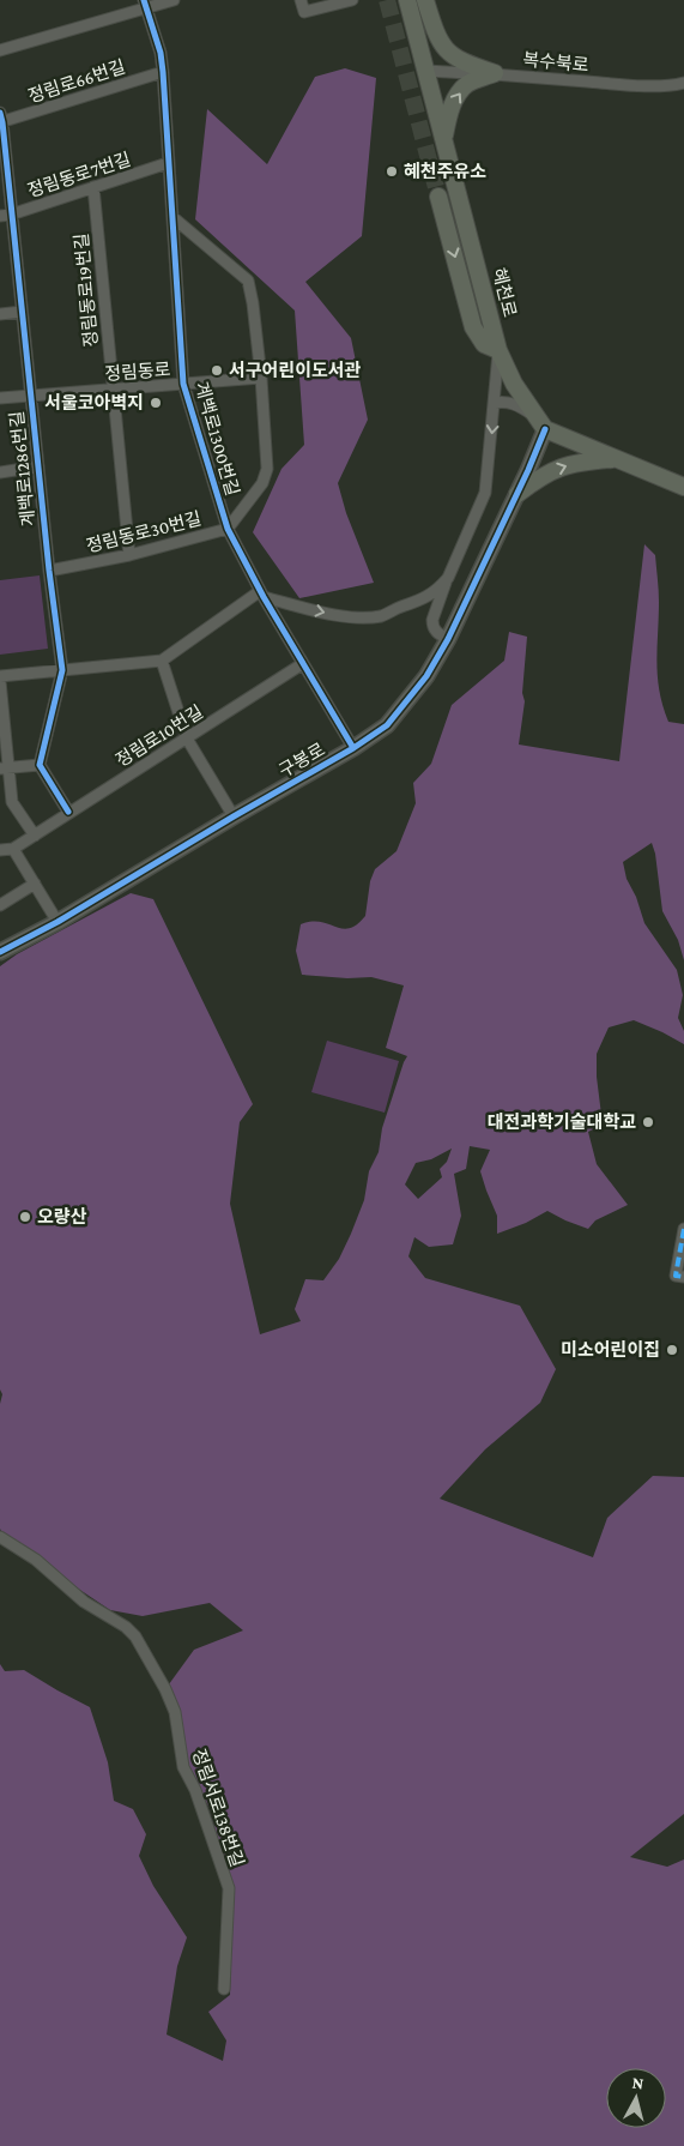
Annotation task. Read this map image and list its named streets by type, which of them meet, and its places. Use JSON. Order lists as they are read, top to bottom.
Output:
{
  "streets": {
    "main road": ["혜천로"],
    "street": [
      "복수북로",
      "정림로66번길",
      "정림동로7번길",
      "정림동로19번길",
      "정림동로",
      "계백로1300번길",
      "계백로1286번길",
      "정림동로30번길",
      "정림로10번길",
      "구봉로",
      "정림서로138번길"
    ]
  },
  "crossings": [
    ["복수북로", "혜천로"],
    ["정림로66번길", "계백로1300번길"],
    ["정림로66번길", "계백로1286번길"],
    ["정림동로7번길", "정림동로19번길"],
    ["정림동로7번길", "계백로1300번길"],
    ["정림동로7번길", "계백로1286번길"],
    ["정림동로19번길", "정림동로"],
    ["정림동로19번길", "정림동로30번길"],
    ["혜천로", "구봉로"],
    ["정림동로", "계백로1300번길"],
    ["정림동로", "계백로1286번길"],
    ["정림동로", "정림동로30번길"],
    ["계백로1300번길", "정림동로30번길"],
    ["계백로1300번길", "정림로10번길"],
    ["계백로1300번길", "구봉로"],
    ["계백로1286번길", "정림동로30번길"]
  ],
  "places": [
    "혜천주유소",
    "서구어린이도서관",
    "서울코아벽지",
    "대전과학기술대학교",
    "오량산",
    "미소어린이집"
  ],
  "north": "top"
}
